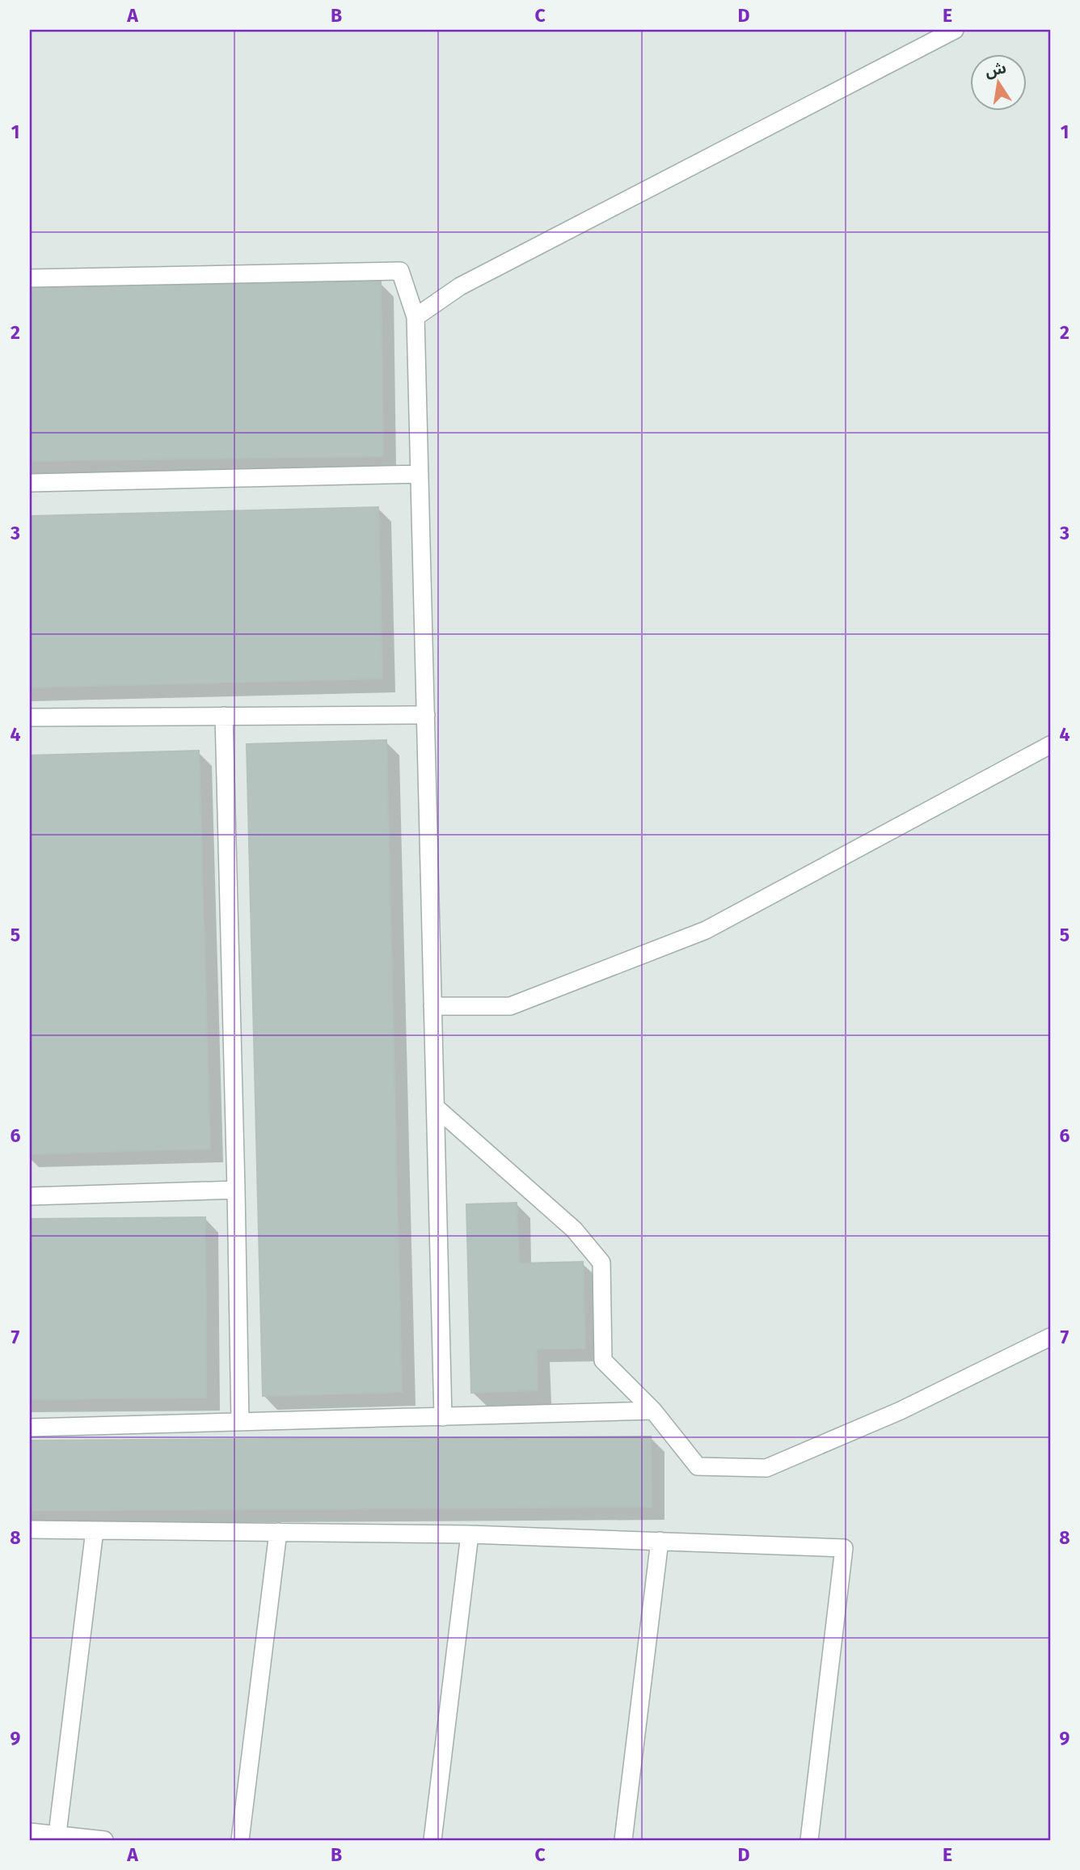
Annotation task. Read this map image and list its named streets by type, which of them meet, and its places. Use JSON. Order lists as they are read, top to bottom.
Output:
{
  "north": "top",
  "grid": {
    "columns": [
      "A",
      "B",
      "C",
      "D",
      "E"
    ],
    "rows": [
      "1",
      "2",
      "3",
      "4",
      "5",
      "6",
      "7",
      "8",
      "9"
    ]
  }
}
